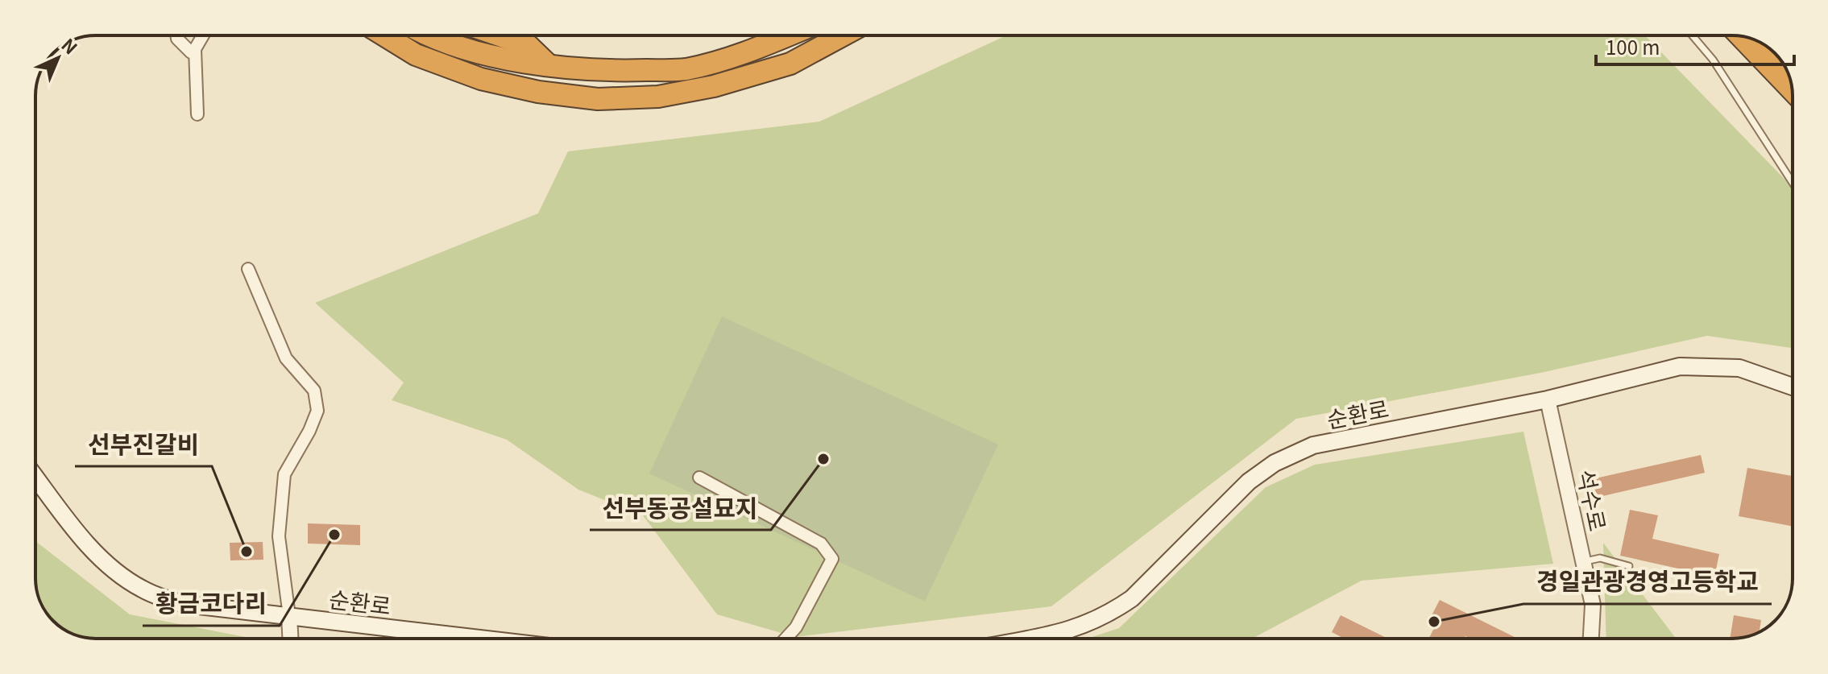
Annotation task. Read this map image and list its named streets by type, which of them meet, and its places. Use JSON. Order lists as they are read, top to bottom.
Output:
{
  "streets": {
    "main road": ["순환로"],
    "street": ["석수로"]
  },
  "crossings": [
    ["순환로", "석수로"]
  ],
  "places": [
    "선부동공설묘지",
    "황금코다리",
    "선부진갈비",
    "경일관광경영고등학교"
  ],
  "scale_bar": "100 m",
  "north": "top right"
}
